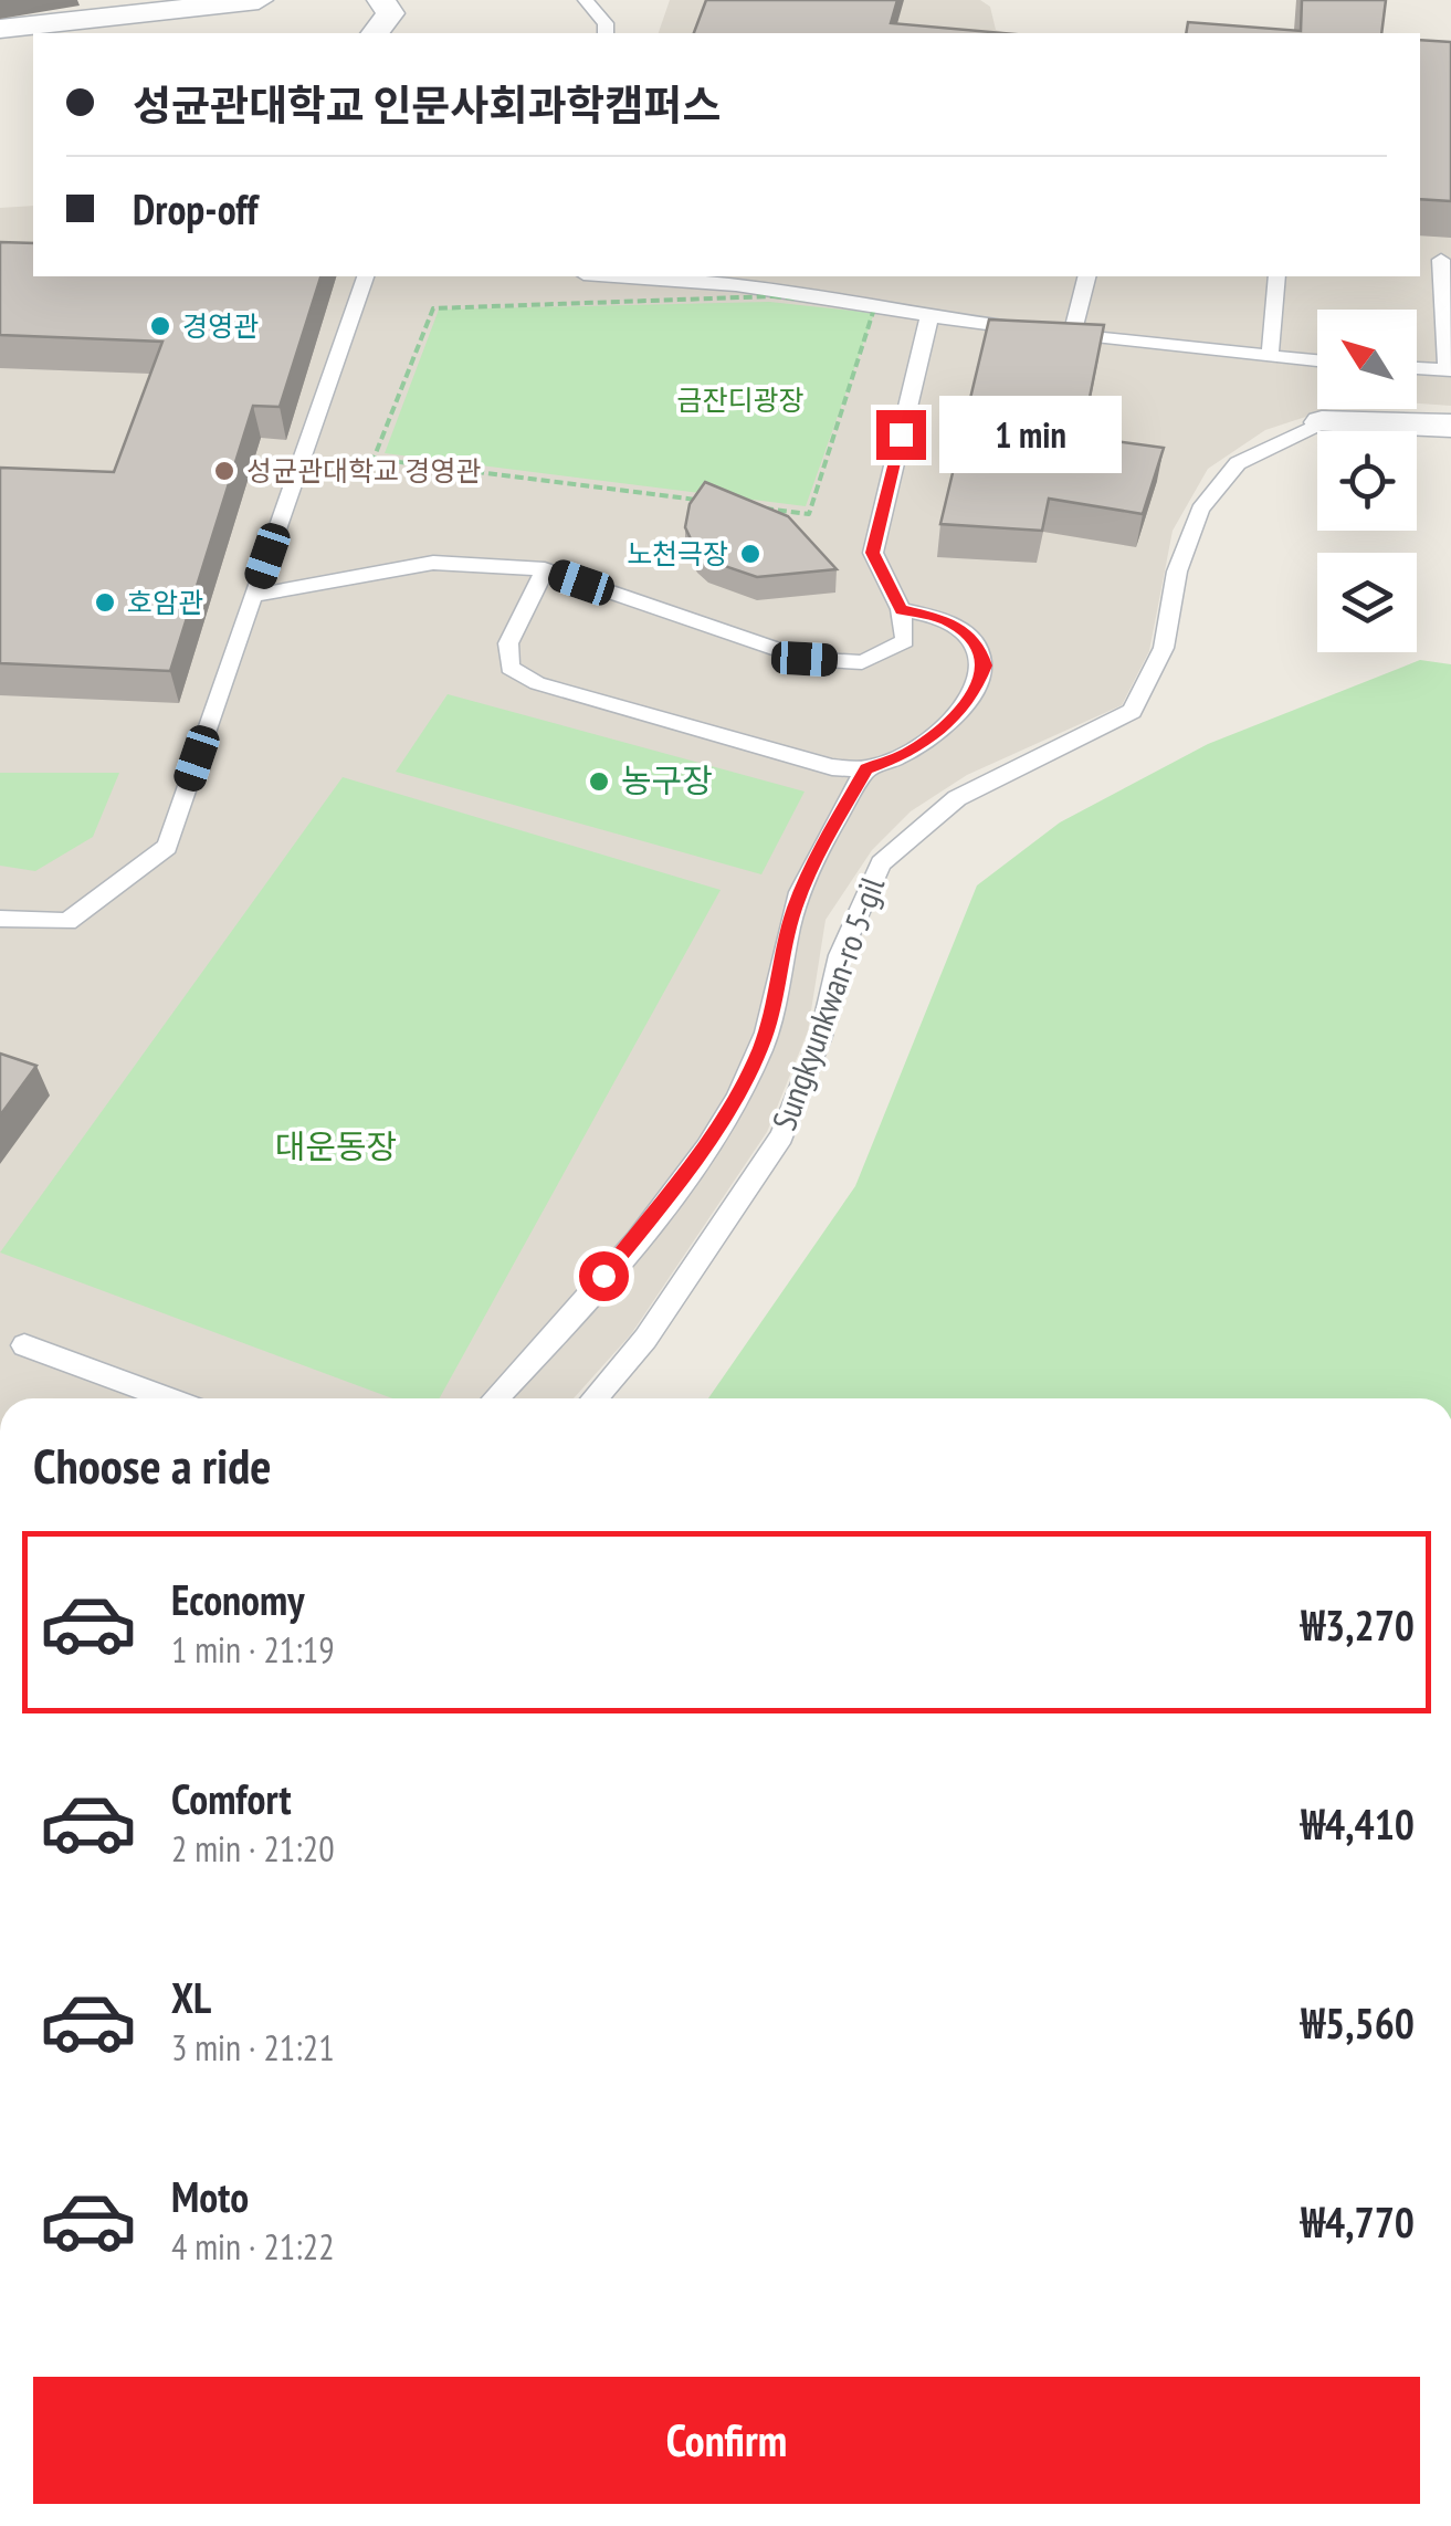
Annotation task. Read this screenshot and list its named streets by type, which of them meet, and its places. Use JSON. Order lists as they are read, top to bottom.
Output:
{
  "streets": {
    "street": ["Sungkyunkwan-ro 5-gil"]
  },
  "parks": ["금잔디광장", "대운동장"],
  "places": [
    "경영관",
    "성균관대학교 경영관",
    "노천극장",
    "호암관",
    "농구장"
  ],
  "north": "top left",
  "page": {
    "banner": ["성균관대학교 인문사회과학캠퍼스", "Drop-off"],
    "bubble": "1 min",
    "heading": "Choose a ride",
    "list": [
      {
        "name": "Economy",
        "note": "1 min · 21:19",
        "value": "₩3,270"
      },
      {
        "name": "Comfort",
        "note": "2 min · 21:20",
        "value": "₩4,410"
      },
      {
        "name": "XL",
        "note": "3 min · 21:21",
        "value": "₩5,560"
      },
      {
        "name": "Moto",
        "note": "4 min · 21:22",
        "value": "₩4,770"
      }
    ],
    "buttons": "Confirm"
  }
}
